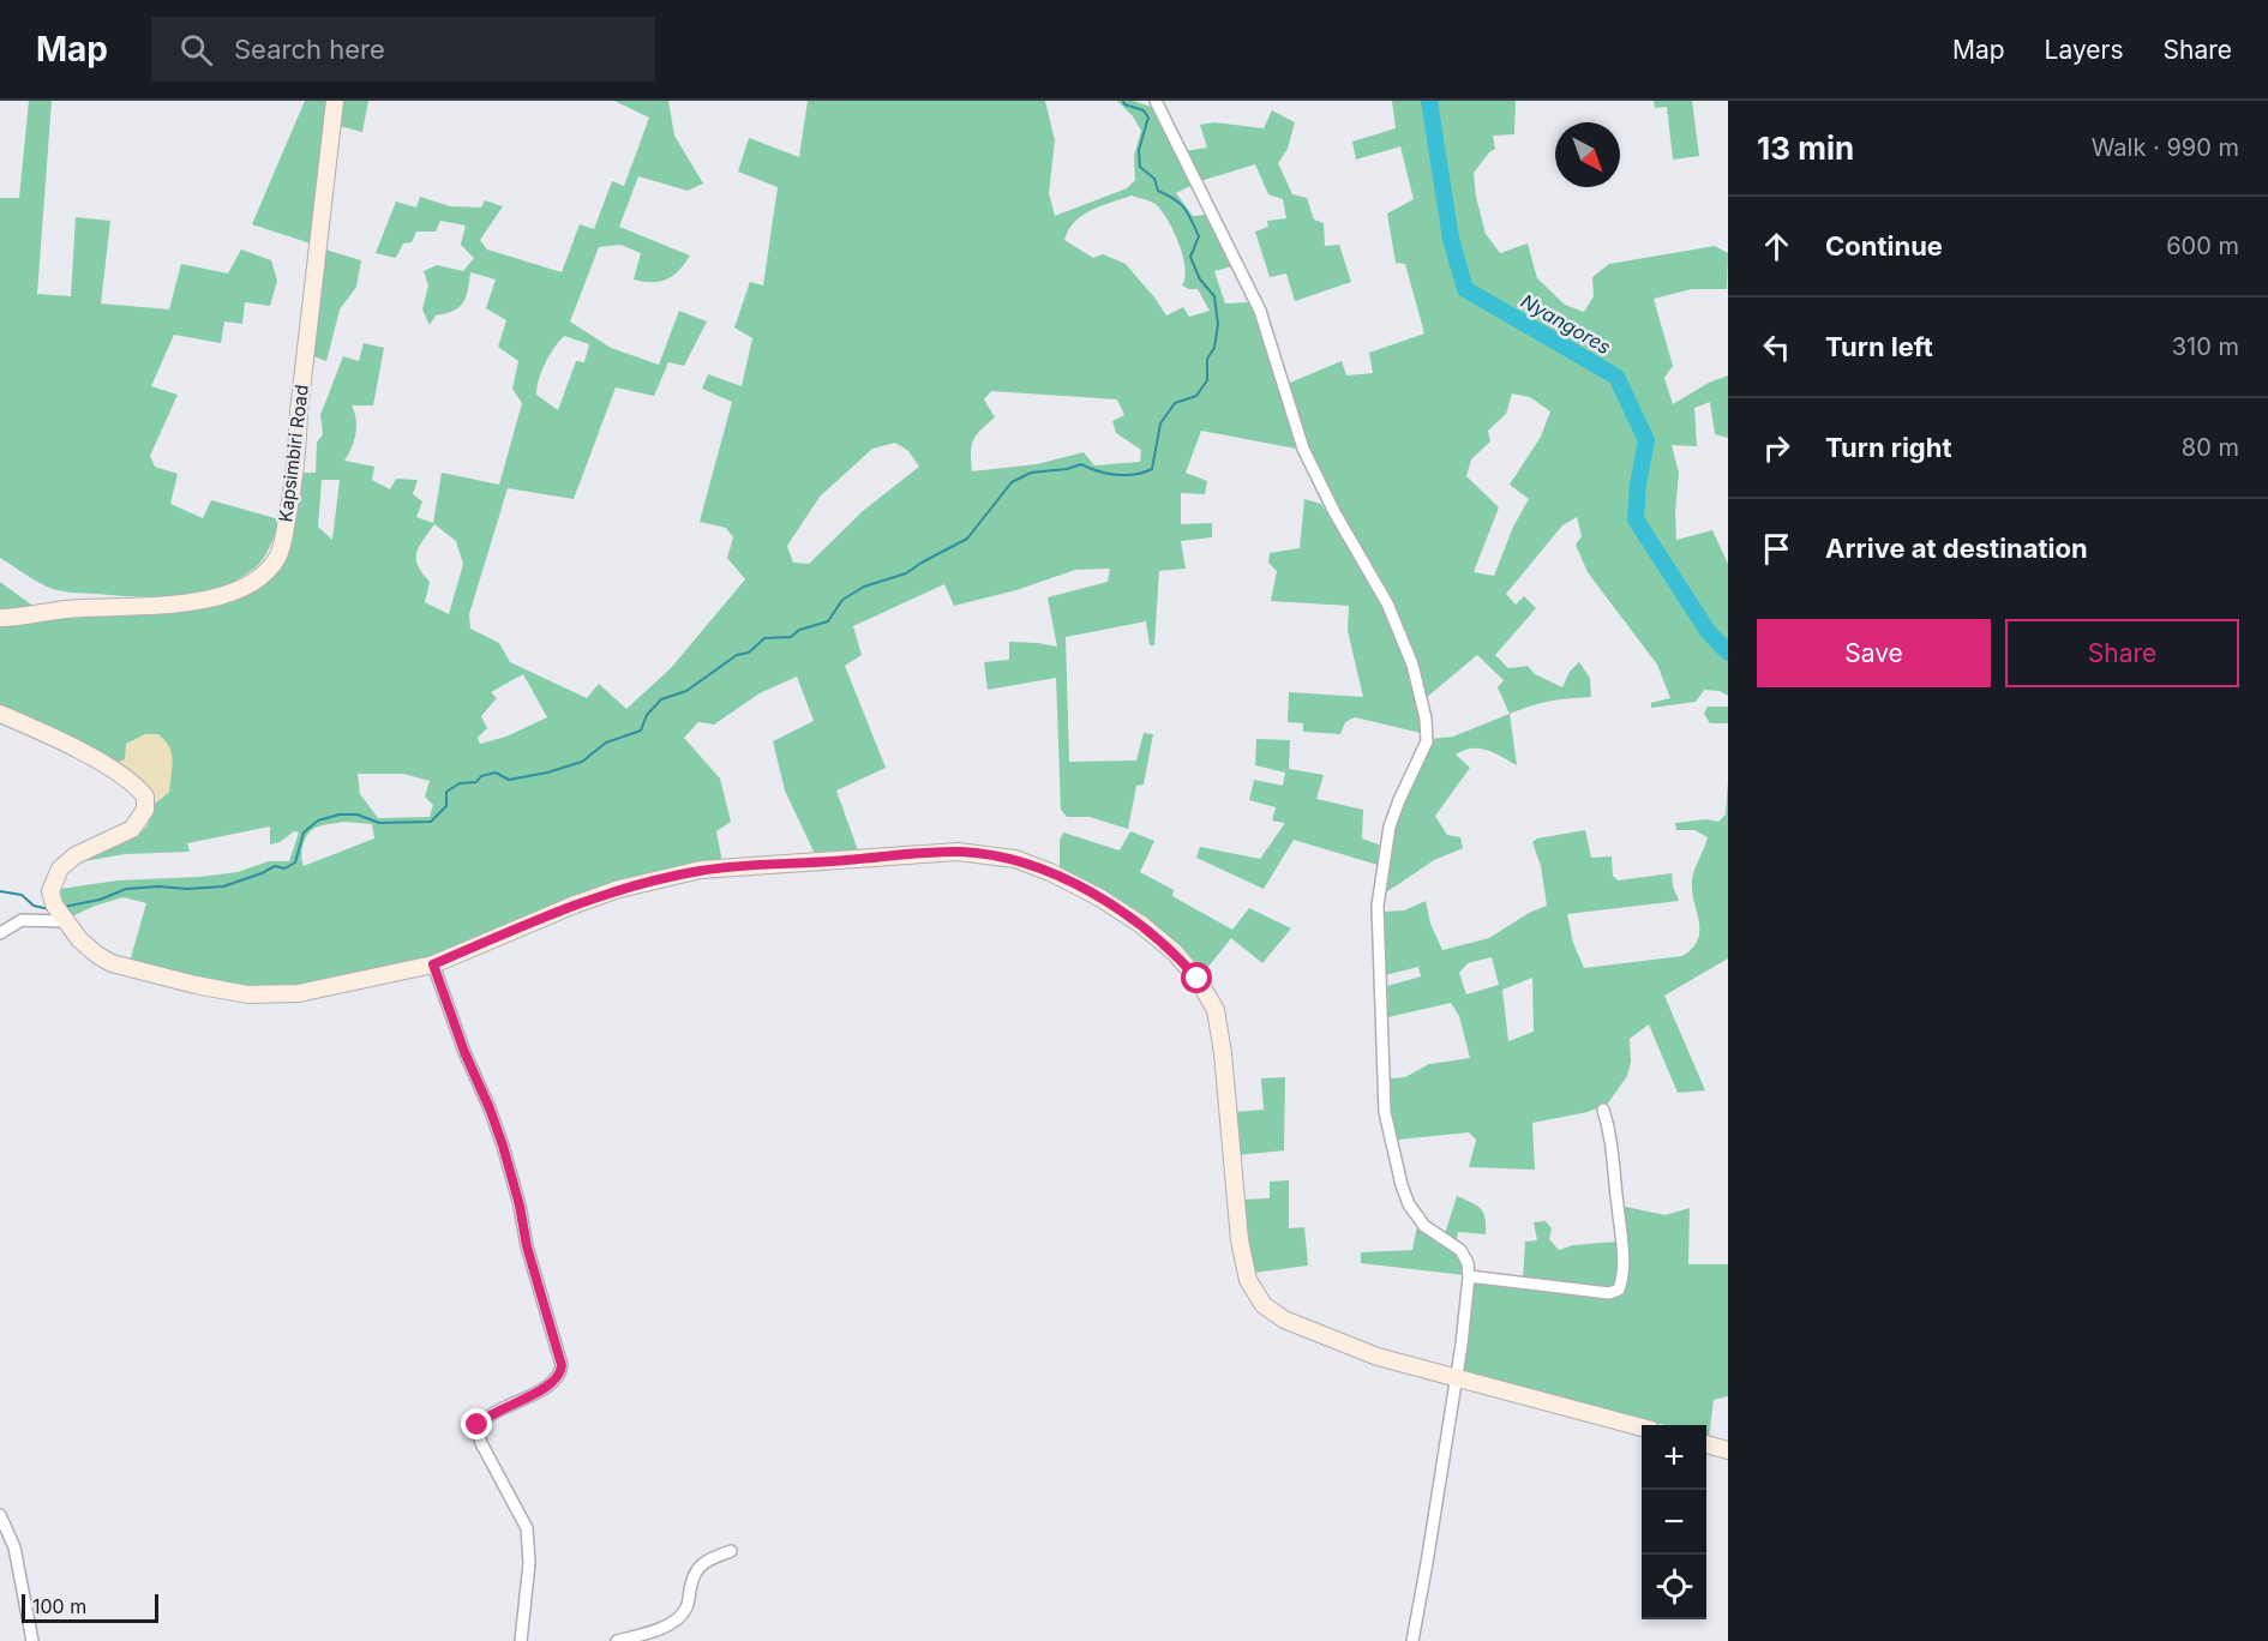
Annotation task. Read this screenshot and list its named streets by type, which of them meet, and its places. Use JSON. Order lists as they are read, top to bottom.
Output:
{
  "streets": {
    "street": ["Kapsimbiri Road"]
  },
  "water": ["Nyangores"],
  "scale_bar": "100 m",
  "north": "bottom right",
  "page": {
    "header": "Map",
    "search": "Search here",
    "nav": ["Map", "Layers", "Share"],
    "heading": ["13 min", "Walk · 990 m"],
    "list": [
      ["Continue", "600 m"],
      ["Turn left", "310 m"],
      ["Turn right", "80 m"],
      "Arrive at destination"
    ],
    "buttons": ["Save", "Share"],
    "map_buttons": ["+", "−"],
    "scale": "100 m"
  }
}
